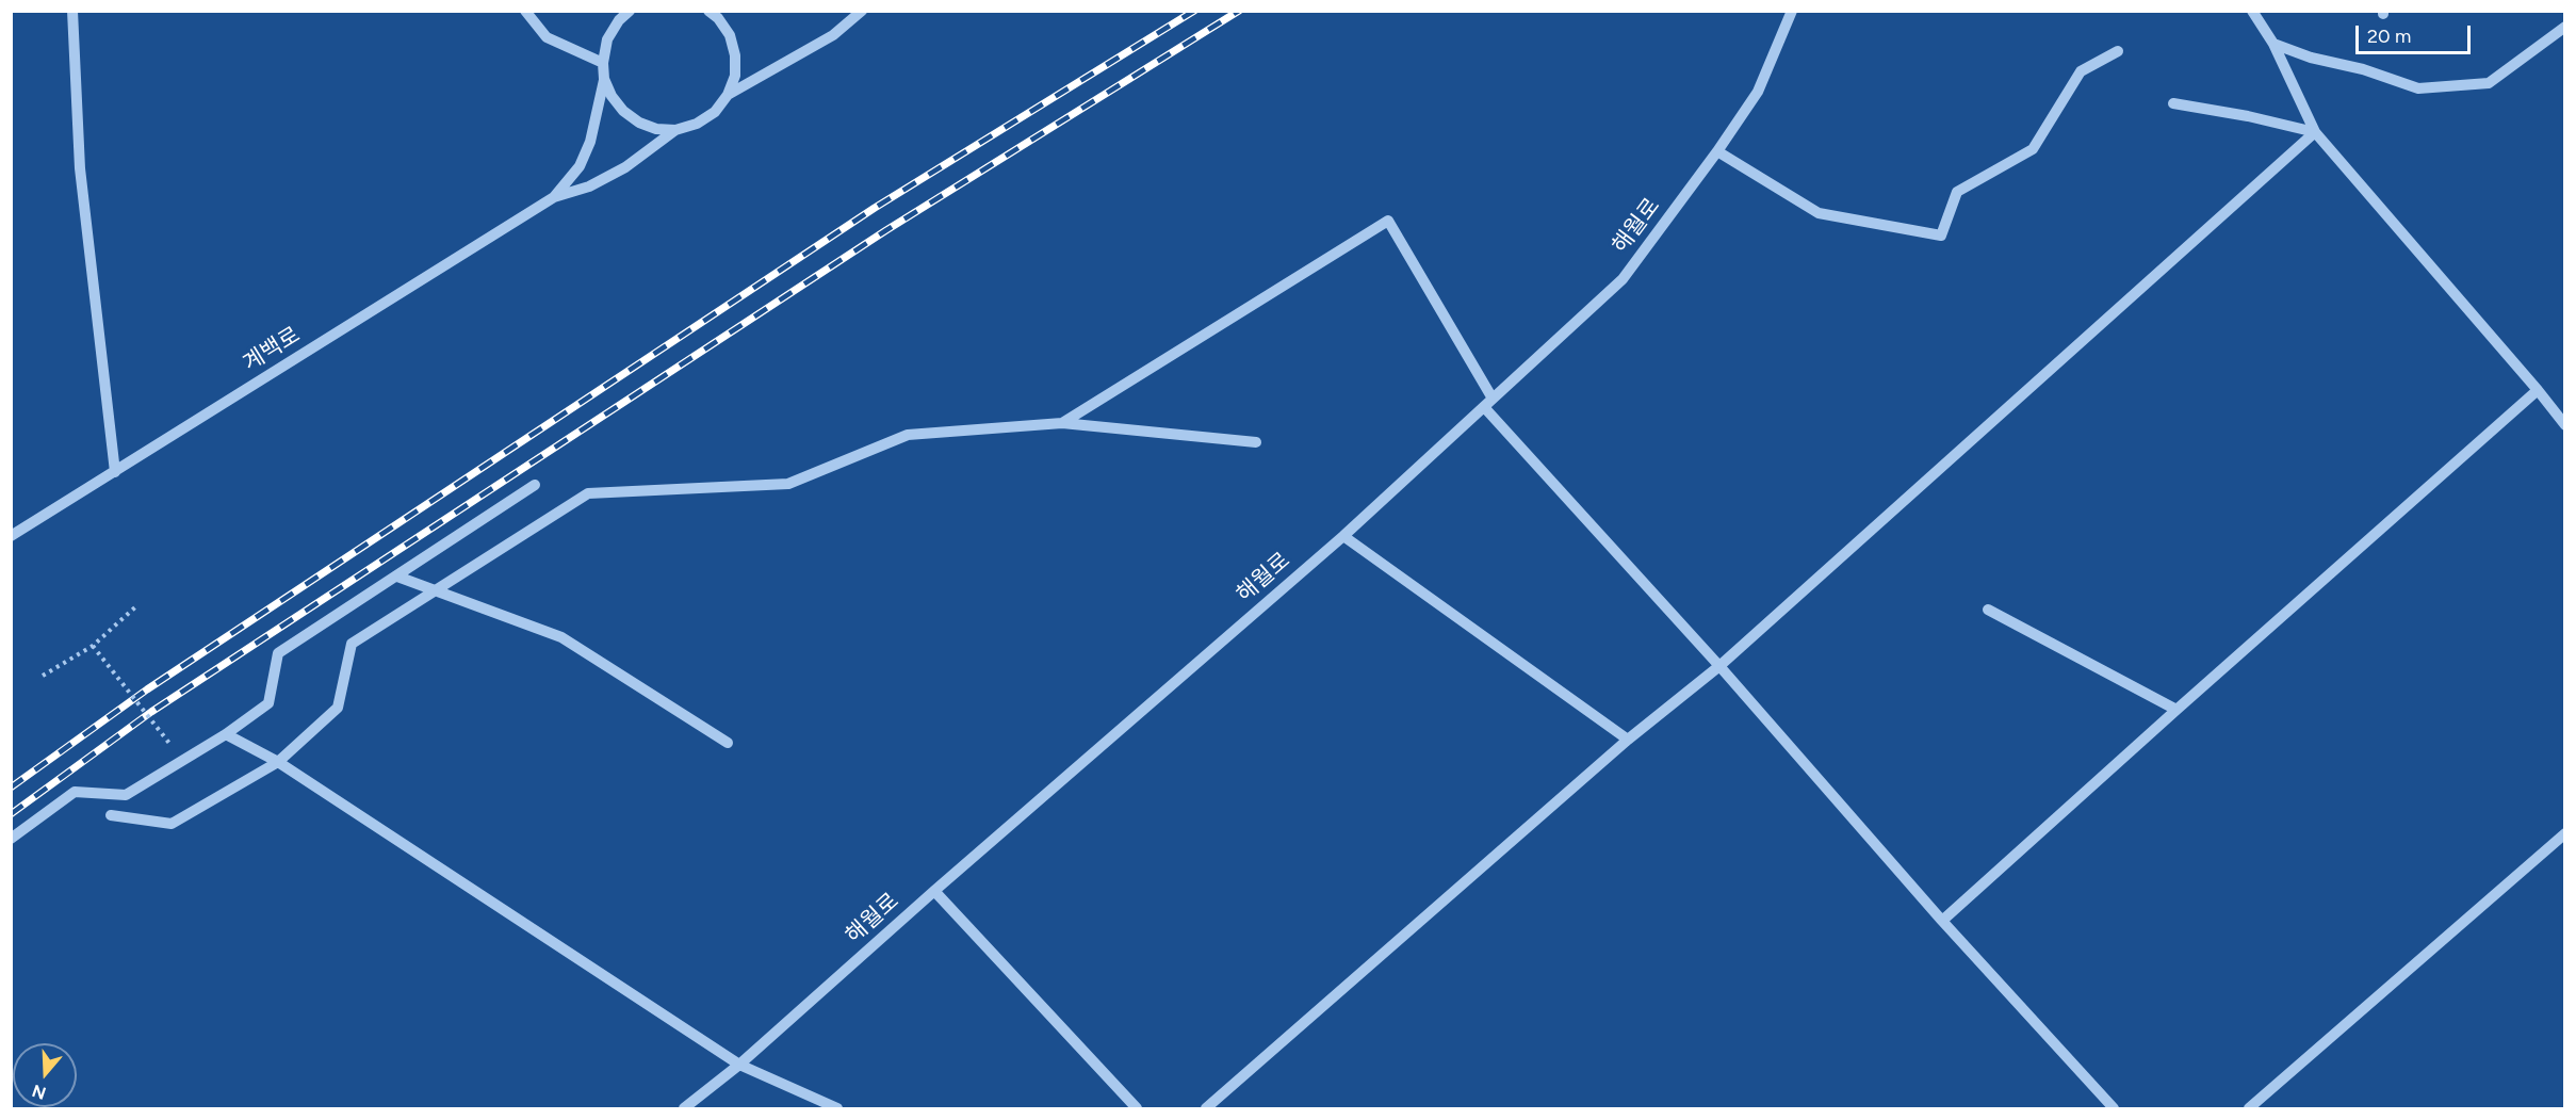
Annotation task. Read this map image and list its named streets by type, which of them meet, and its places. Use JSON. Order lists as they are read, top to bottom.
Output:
{
  "streets": {
    "street": ["해월로", "계백로"]
  },
  "scale_bar": "20 m",
  "north": "bottom"
}
